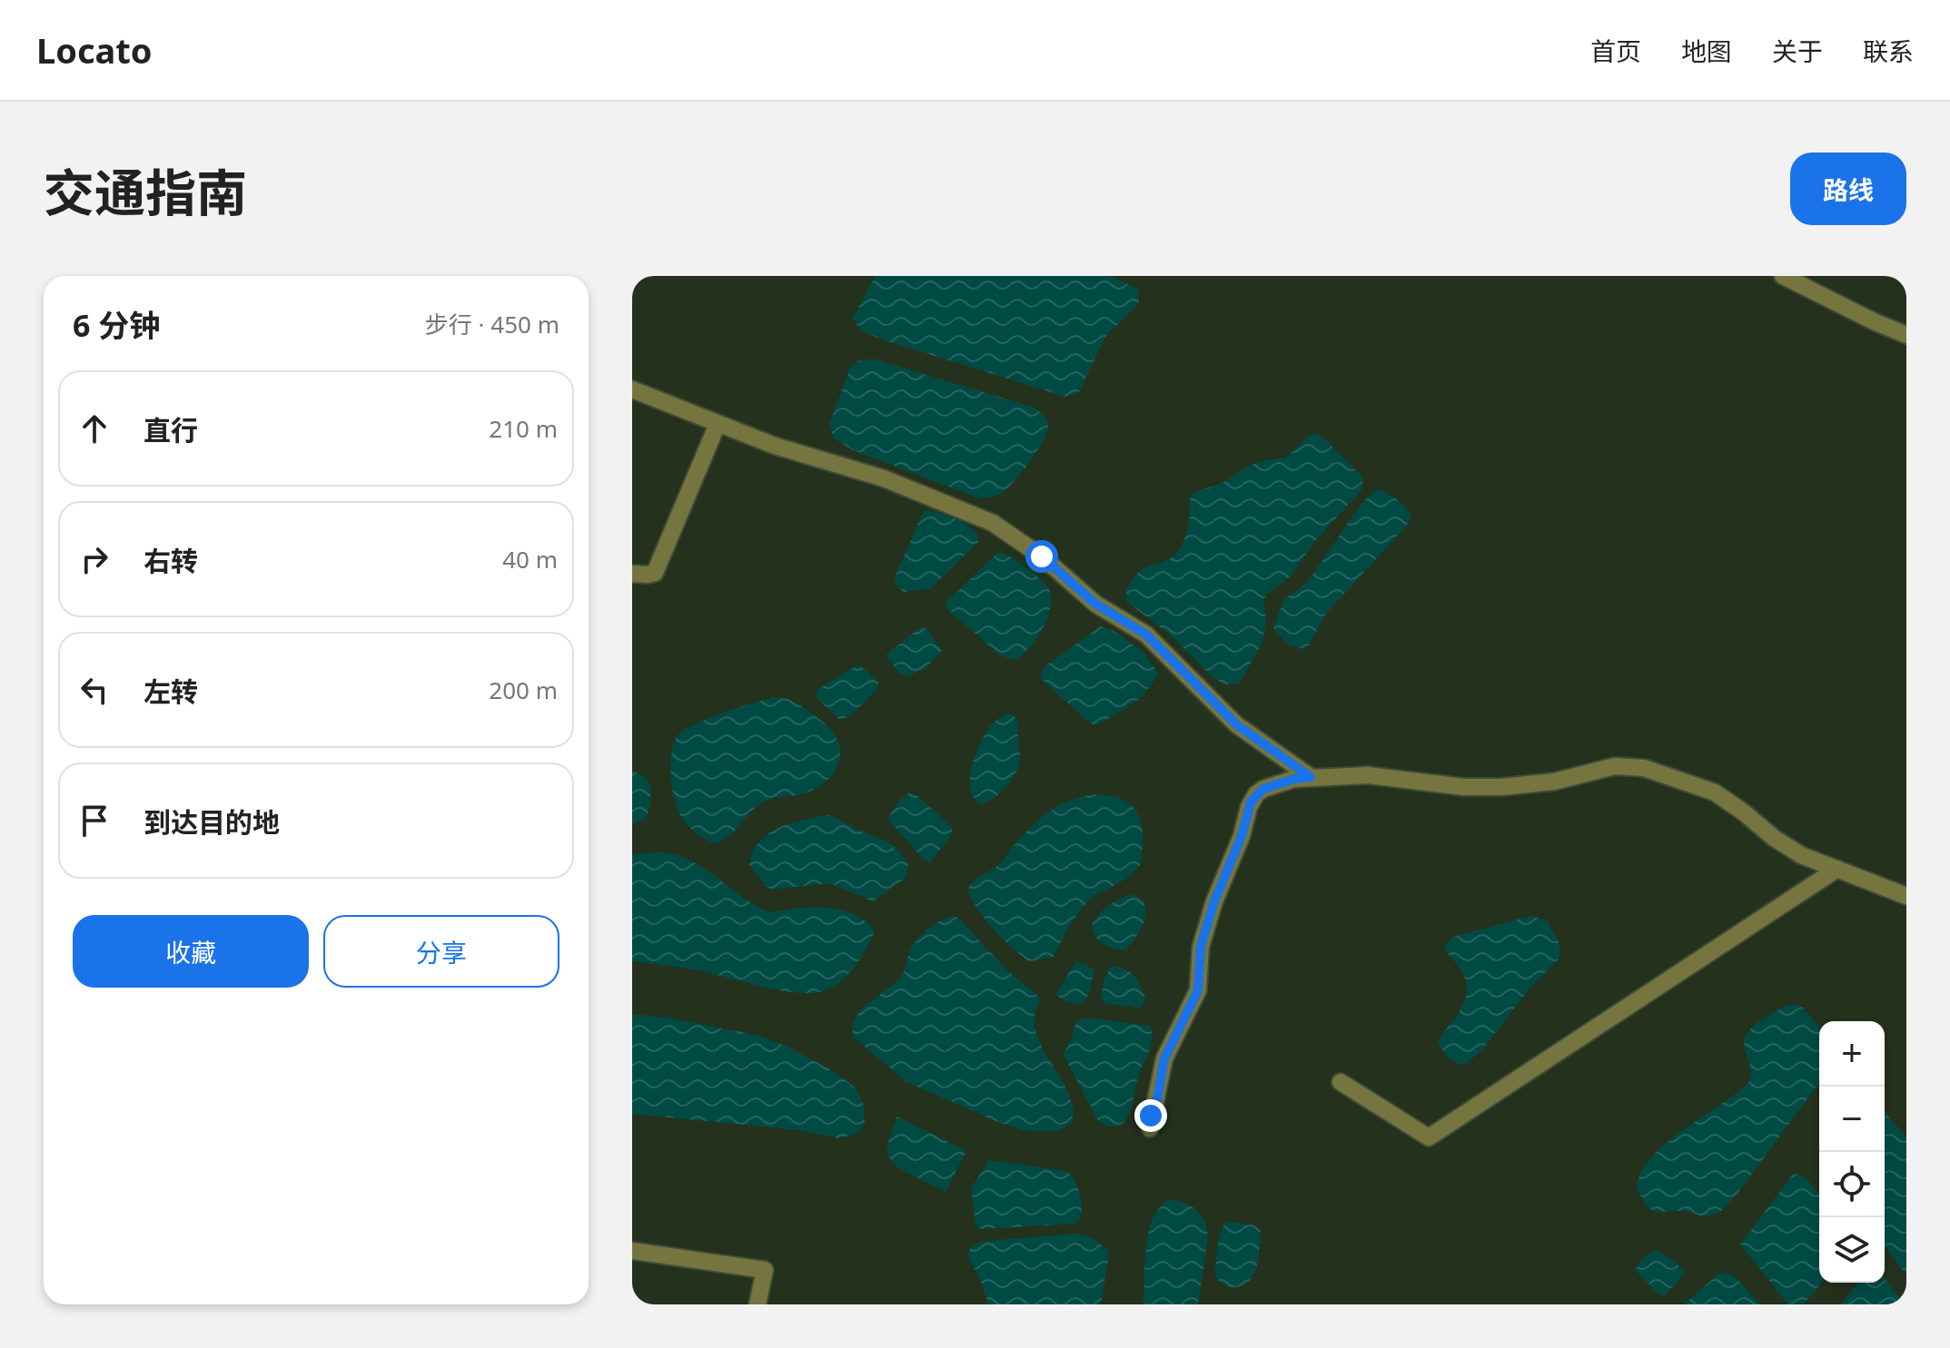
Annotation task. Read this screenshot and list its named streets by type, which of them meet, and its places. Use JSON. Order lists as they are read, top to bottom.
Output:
{
  "page": {
    "header": "Locato",
    "nav": [
      "首页",
      "地图",
      "关于",
      "联系"
    ],
    "title": "交通指南",
    "buttons": [
      "路线",
      ["收藏", "分享"]
    ],
    "heading": ["6 分钟", "步行 · 450 m"],
    "list": [
      ["直行", "210 m"],
      ["右转", "40 m"],
      ["左转", "200 m"],
      "到达目的地"
    ],
    "map_buttons": ["+", "−"]
  }
}
